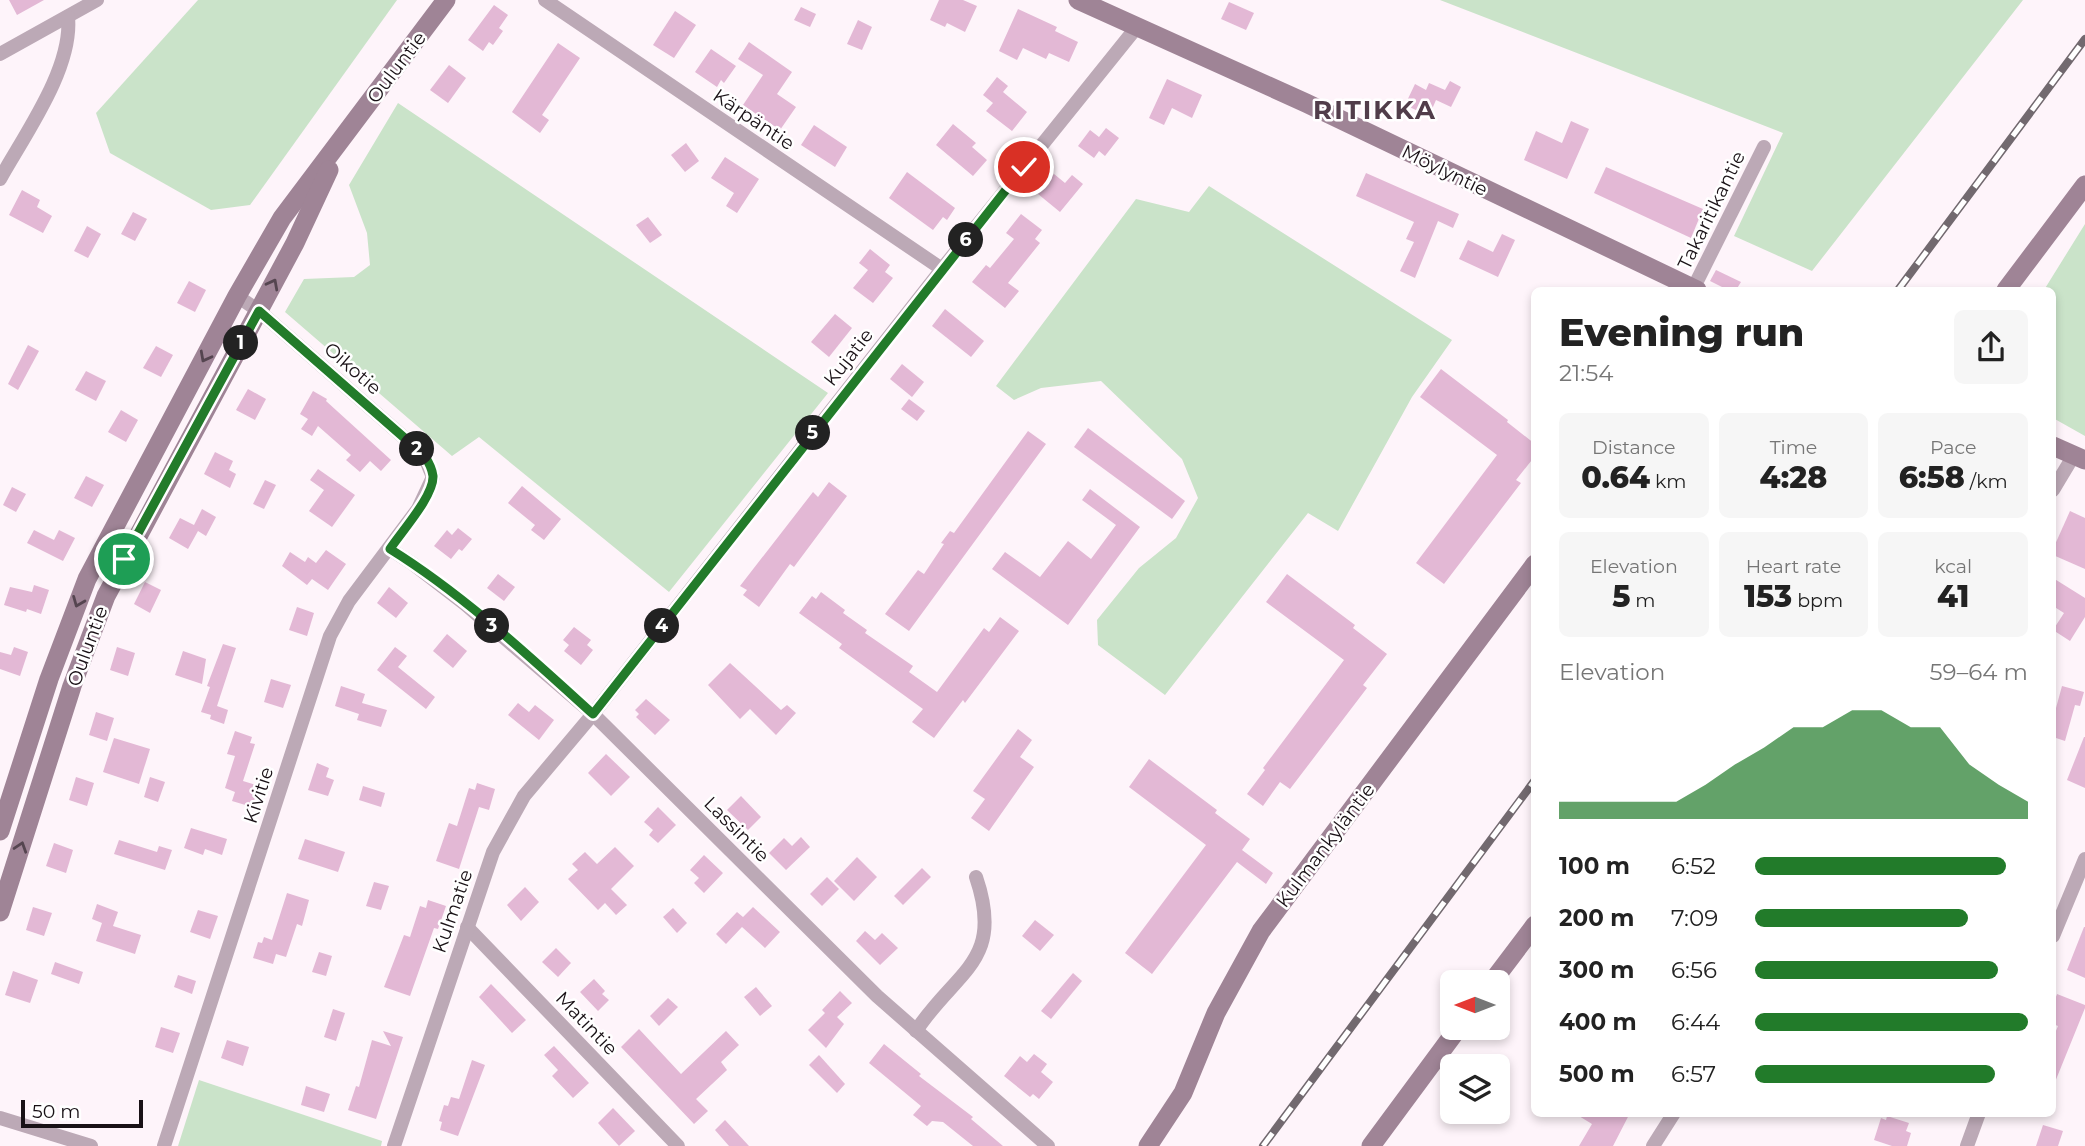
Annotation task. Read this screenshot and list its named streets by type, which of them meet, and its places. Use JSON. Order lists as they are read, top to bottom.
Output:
{
  "streets": {
    "main road": ["Ouluntie", "Möylyntie", "Kulmankyläntie"],
    "street": [
      "Kärpäntie",
      "Takaritikantie",
      "Kujatie",
      "Oikotie",
      "Kivitie",
      "Lassintie",
      "Kulmatie",
      "Matintie"
    ]
  },
  "crossings": [
    ["Ouluntie", "Oikotie"],
    ["Kärpäntie", "Kujatie"],
    ["Möylyntie", "Kujatie"],
    ["Kujatie", "Lassintie"],
    ["Kujatie", "Kulmatie"],
    ["Oikotie", "Kivitie"],
    ["Kivitie", "Lassintie"],
    ["Lassintie", "Kulmatie"],
    ["Kulmatie", "Matintie"]
  ],
  "districts": ["RITIKKA"],
  "scale_bar": "50 m",
  "north": "left",
  "page": {
    "pins": [
      "6",
      "1",
      "5",
      "2",
      "3",
      "4"
    ],
    "heading": ["Evening run", "21:54"],
    "stats": [
      ["Distance", "0.64 km"],
      ["Time", "4:28"],
      ["Pace", "6:58 /km"],
      ["Elevation", "5 m"],
      ["Heart rate", "153 bpm"],
      ["kcal", "41"]
    ],
    "chart": ["Elevation", "59–64 m"],
    "list": [
      {
        "name": "100 m",
        "note": "6:52"
      },
      {
        "name": "200 m",
        "note": "7:09"
      },
      {
        "name": "300 m",
        "note": "6:56"
      },
      {
        "name": "400 m",
        "note": "6:44"
      },
      {
        "name": "500 m",
        "note": "6:57"
      }
    ],
    "scale": "50 m"
  }
}
